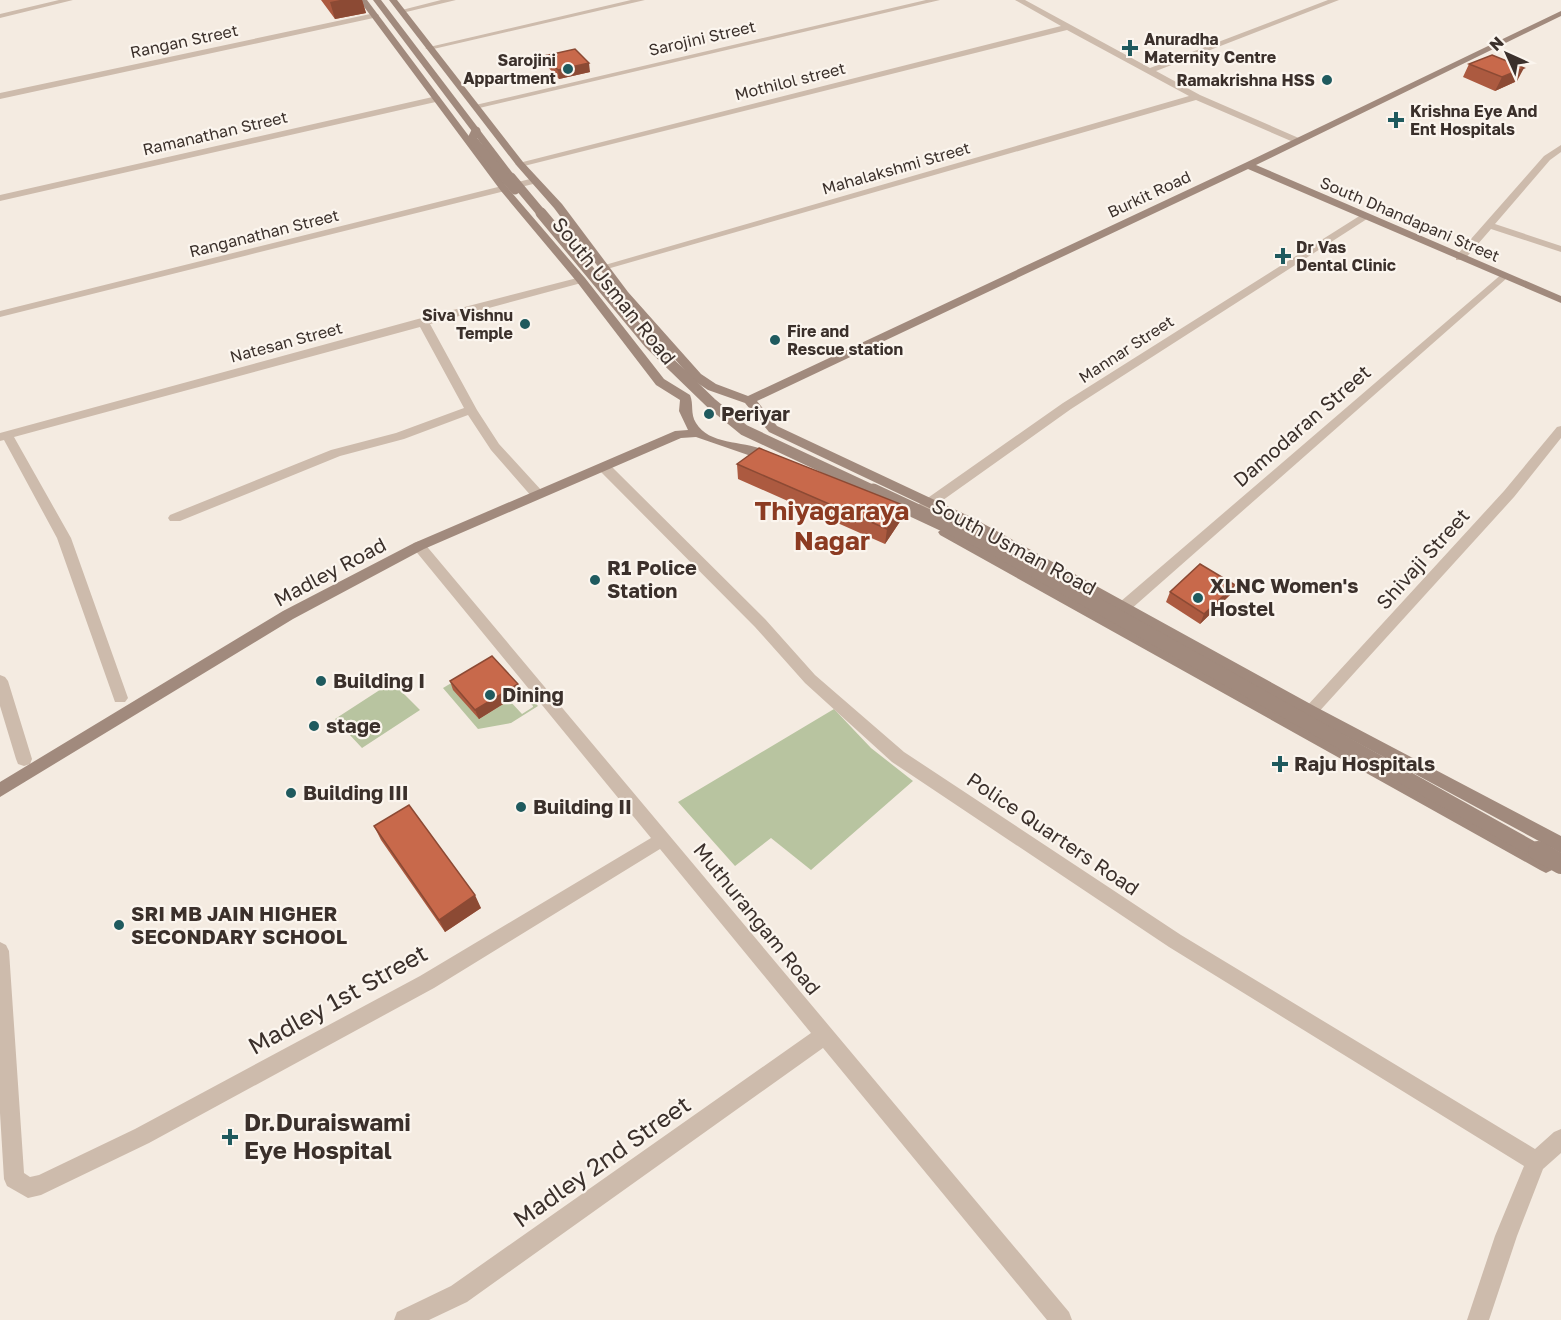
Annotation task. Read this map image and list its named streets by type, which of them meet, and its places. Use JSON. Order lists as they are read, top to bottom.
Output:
{
  "streets": {
    "main road": [
      "Burkit Road",
      "South Dhandapani Street",
      "South Usman Road",
      "Madley Road"
    ],
    "street": [
      "Sarojini Street",
      "Rangan Street",
      "Mothilol street",
      "Ramanathan Street",
      "Mahalakshmi Street",
      "Ranganathan Street",
      "Natesan Street",
      "Mannar Street",
      "Damodaran Street",
      "Shivaji Street",
      "Police Quarters Road",
      "Muthurangam Road",
      "Madley 1st Street",
      "Madley 2nd Street"
    ]
  },
  "crossings": [
    ["Sarojini Street", "South Usman Road"],
    ["Rangan Street", "South Usman Road"],
    ["Mothilol street", "South Usman Road"],
    ["Ramanathan Street", "South Usman Road"],
    ["Mahalakshmi Street", "South Usman Road"],
    ["Burkit Road", "South Dhandapani Street"],
    ["Burkit Road", "South Usman Road"],
    ["South Dhandapani Street", "Mannar Street"],
    ["South Dhandapani Street", "Damodaran Street"],
    ["Ranganathan Street", "South Usman Road"],
    ["South Usman Road", "Natesan Street"],
    ["South Usman Road", "Mannar Street"],
    ["South Usman Road", "Damodaran Street"],
    ["South Usman Road", "Shivaji Street"],
    ["South Usman Road", "Madley Road"],
    ["Madley Road", "Police Quarters Road"],
    ["Madley Road", "Muthurangam Road"],
    ["Muthurangam Road", "Madley 1st Street"],
    ["Muthurangam Road", "Madley 2nd Street"]
  ],
  "districts": ["Thiyagaraya Nagar"],
  "places": {
    "health": [
      "Anuradha Maternity Centre",
      "Krishna Eye And Ent Hospitals",
      "Dr Vas Dental Clinic",
      "Raju Hospitals",
      "Dr.Duraiswami Eye Hospital"
    ],
    "other": [
      "Sarojini Appartment",
      "Ramakrishna HSS",
      "Siva Vishnu Temple",
      "Fire and Rescue station",
      "Periyar",
      "R1 Police Station",
      "XLNC Women's Hostel",
      "Building I",
      "Dining",
      "stage",
      "Building III",
      "Building II",
      "SRI MB JAIN HIGHER SECONDARY SCHOOL"
    ]
  },
  "north": "top left"
}
